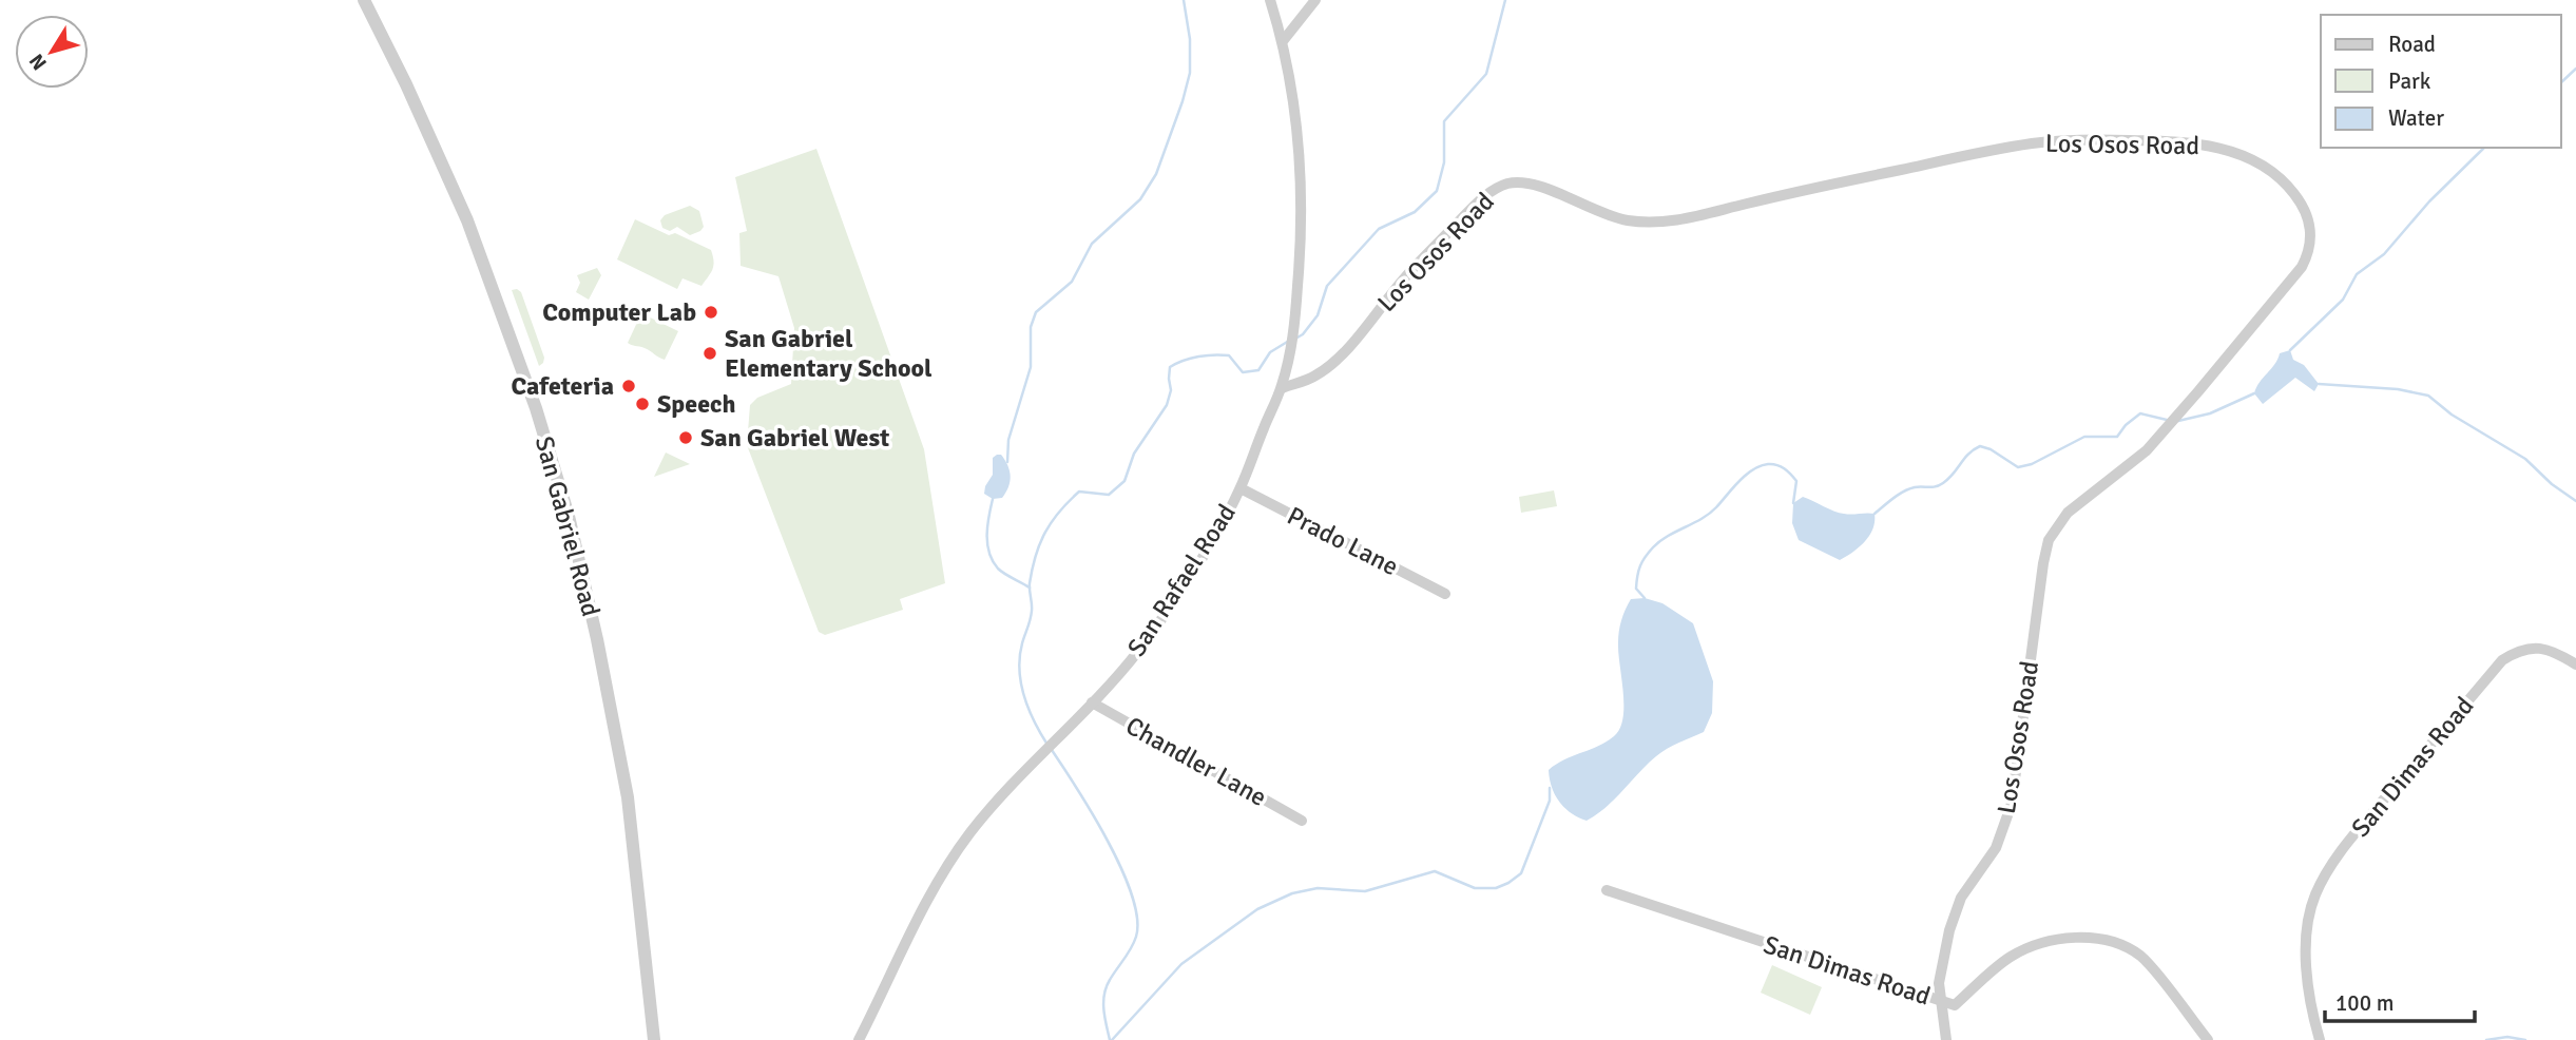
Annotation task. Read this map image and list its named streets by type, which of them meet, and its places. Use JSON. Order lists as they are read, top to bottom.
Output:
{
  "streets": {
    "street": [
      "Los Osos Road",
      "San Gabriel Road",
      "Prado Lane",
      "San Rafael Road",
      "Chandler Lane",
      "San Dimas Road"
    ]
  },
  "crossings": [
    ["Los Osos Road", "San Rafael Road"],
    ["Los Osos Road", "San Dimas Road"],
    ["Prado Lane", "San Rafael Road"],
    ["San Rafael Road", "Chandler Lane"]
  ],
  "places": [
    "Computer Lab",
    "San Gabriel Elementary School",
    "Cafeteria",
    "Speech",
    "San Gabriel West"
  ],
  "legend": ["Road", "Park", "Water"],
  "scale_bar": "100 m",
  "north": "bottom left"
}
